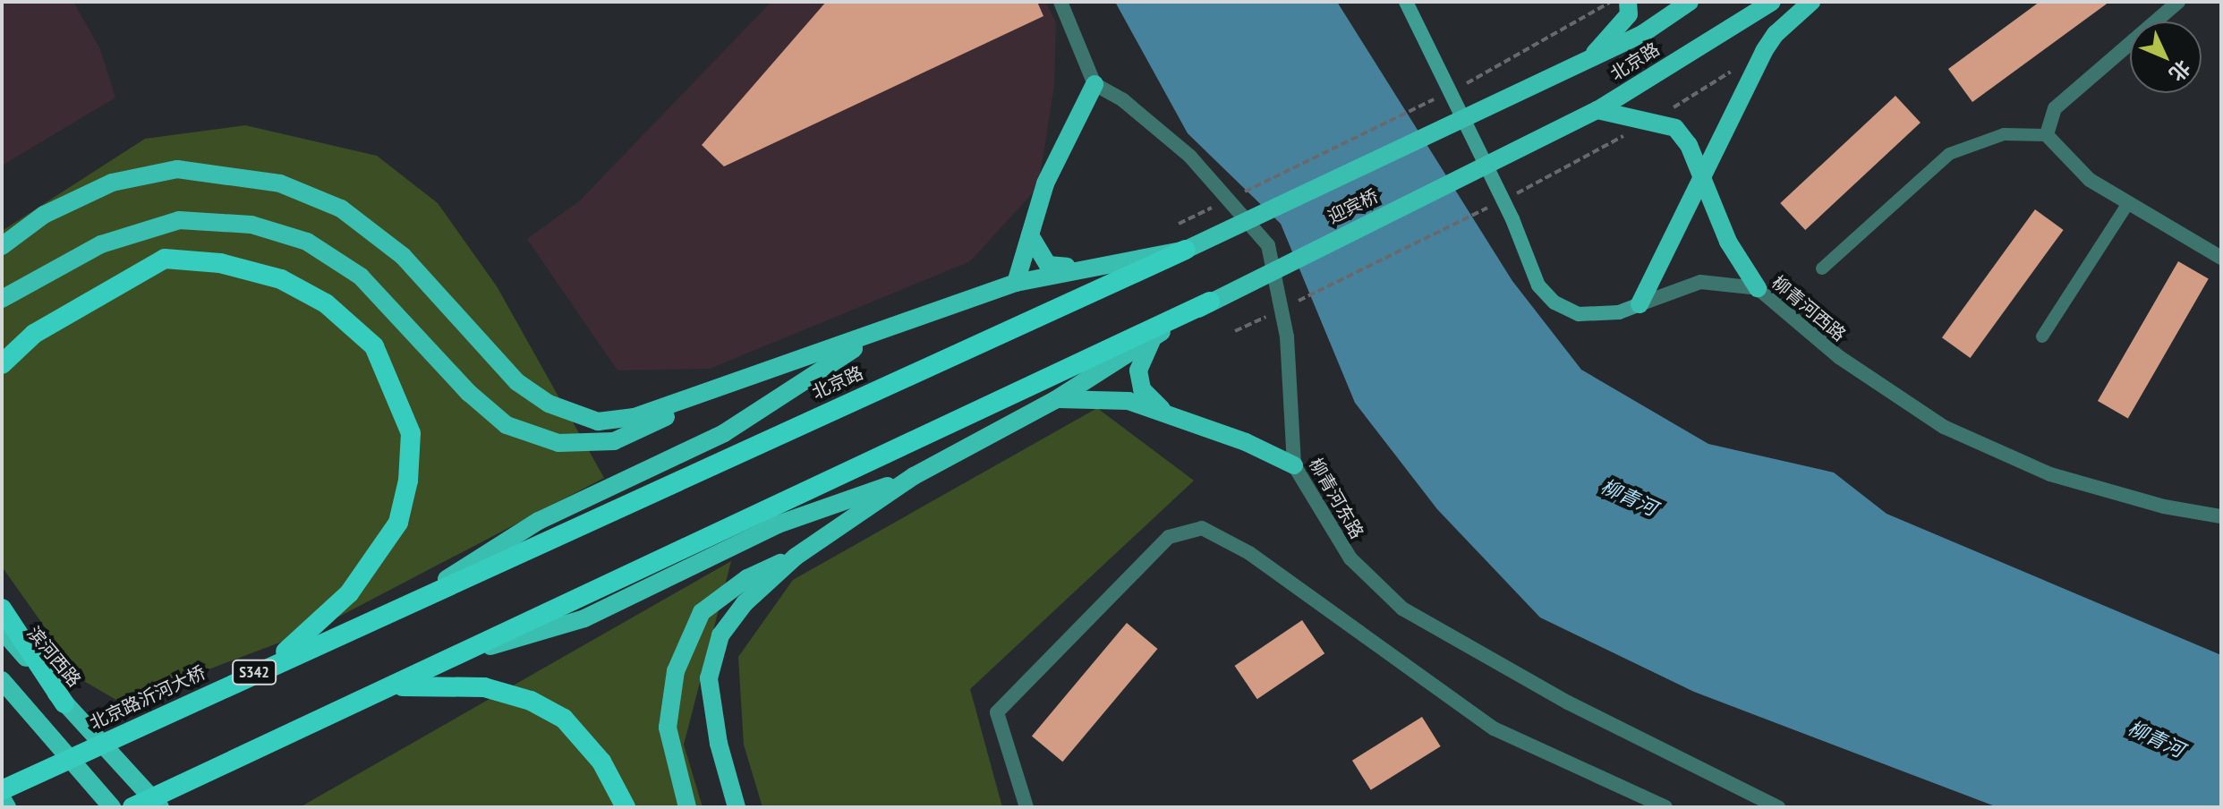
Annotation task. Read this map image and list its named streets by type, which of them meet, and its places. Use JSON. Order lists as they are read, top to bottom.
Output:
{
  "streets": {
    "highway": ["北京路", "S342", "北京路沂河大桥"],
    "main road": ["迎宾桥", "柳青河西路", "滨河西路"],
    "street": ["柳青河东路"]
  },
  "crossings": [
    ["北京路", "迎宾桥"],
    ["北京路", "北京路沂河大桥"]
  ],
  "water": ["柳青河"],
  "north": "bottom right"
}
